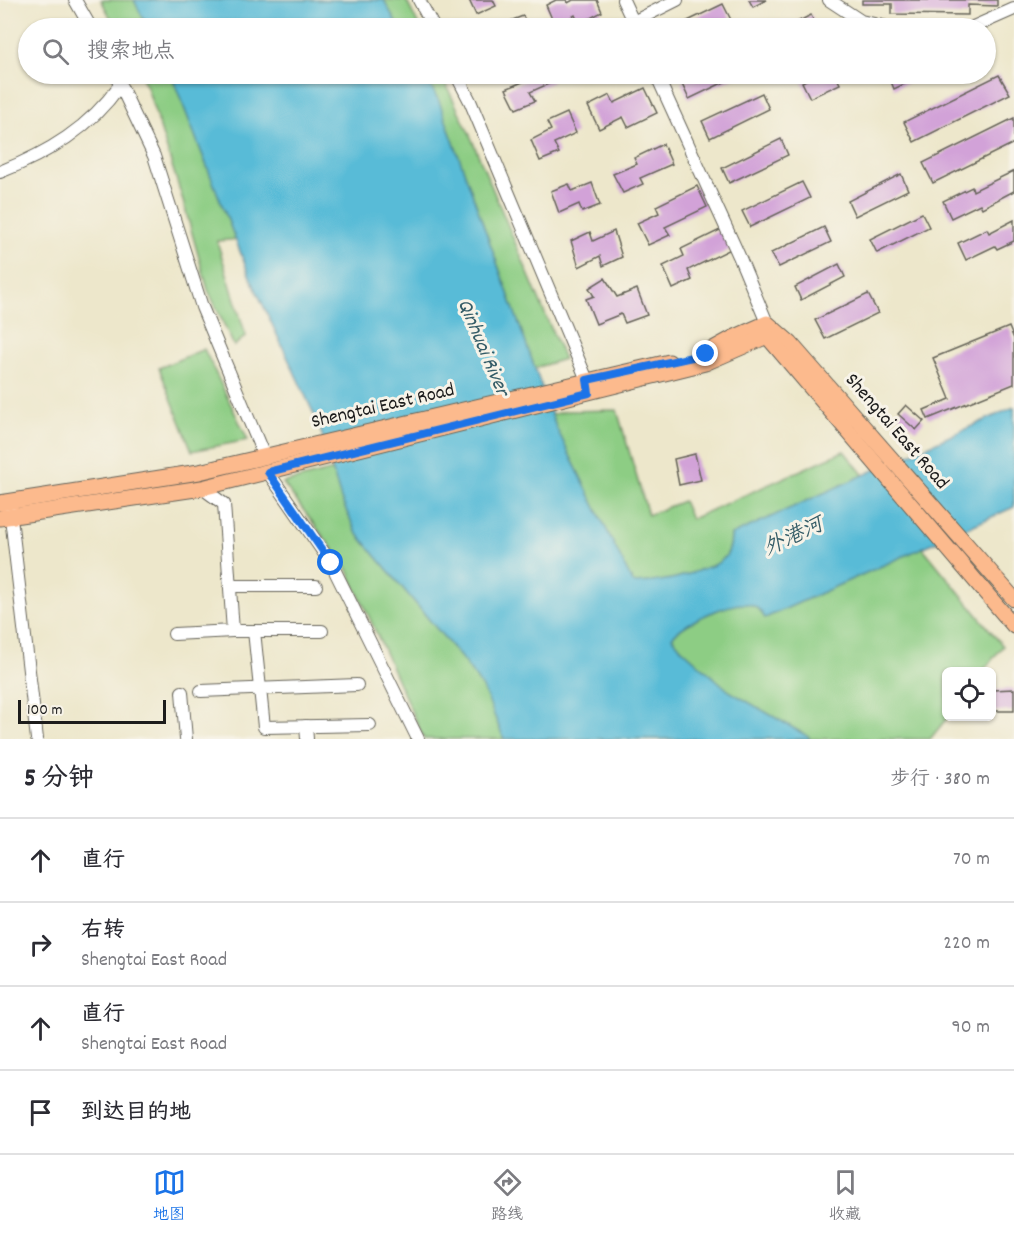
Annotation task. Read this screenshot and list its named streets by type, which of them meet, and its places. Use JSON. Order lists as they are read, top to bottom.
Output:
{
  "streets": {
    "main road": ["Shengtai East Road"]
  },
  "water": ["Qinhuai River", "外港河"],
  "scale_bar": "100 m",
  "page": {
    "search": "搜索地点",
    "scale": "100 m",
    "heading": ["5 分钟", "步行 · 380 m"],
    "list": [
      ["直行", "70 m"],
      ["右转", "Shengtai East Road", "220 m"],
      ["直行", "Shengtai East Road", "90 m"],
      "到达目的地"
    ],
    "nav": ["地图", "路线", "收藏"]
  }
}
